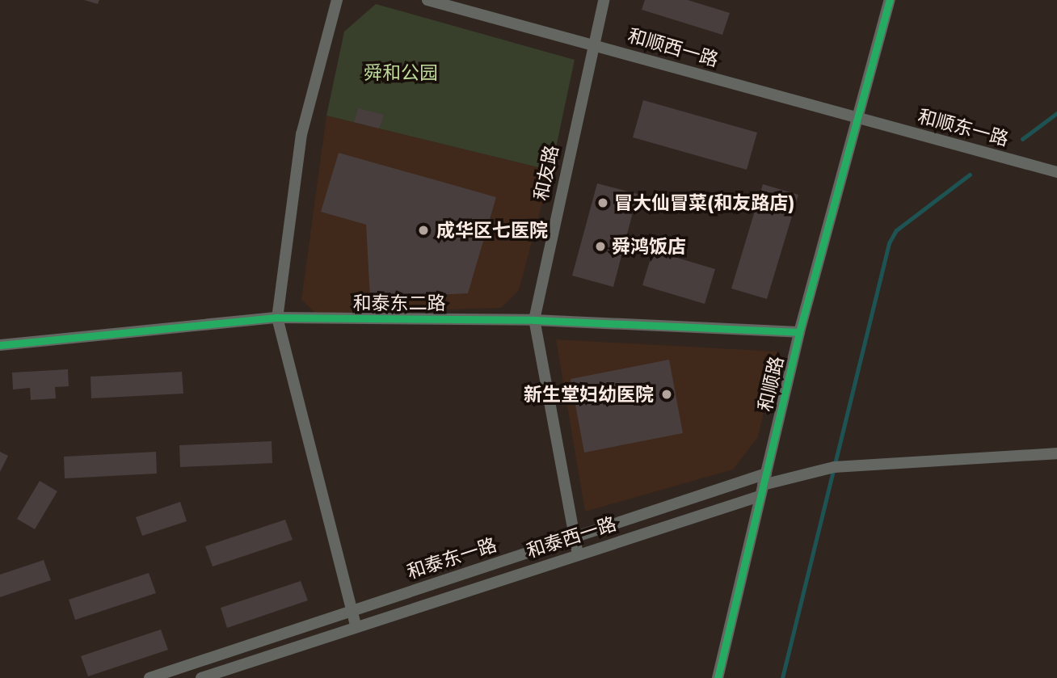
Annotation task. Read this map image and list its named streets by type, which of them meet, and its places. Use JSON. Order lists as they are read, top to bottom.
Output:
{
  "streets": {
    "street": [
      "和顺西一路",
      "和顺东一路",
      "和友路",
      "和泰东二路",
      "和顺路",
      "和泰西一路",
      "和泰东一路"
    ]
  },
  "crossings": [
    ["和顺西一路", "和顺东一路"],
    ["和顺西一路", "和友路"],
    ["和顺西一路", "和顺路"],
    ["和顺东一路", "和顺路"],
    ["和友路", "和泰东二路"],
    ["和友路", "和泰西一路"],
    ["和友路", "和泰东一路"],
    ["和泰东二路", "和顺路"],
    ["和顺路", "和泰西一路"],
    ["和顺路", "和泰东一路"],
    ["和泰西一路", "和泰东一路"]
  ],
  "parks": ["舜和公园"],
  "places": [
    "冒大仙冒菜(和友路店)",
    "成华区七医院",
    "舜鸿饭店",
    "新生堂妇幼医院"
  ]
}
